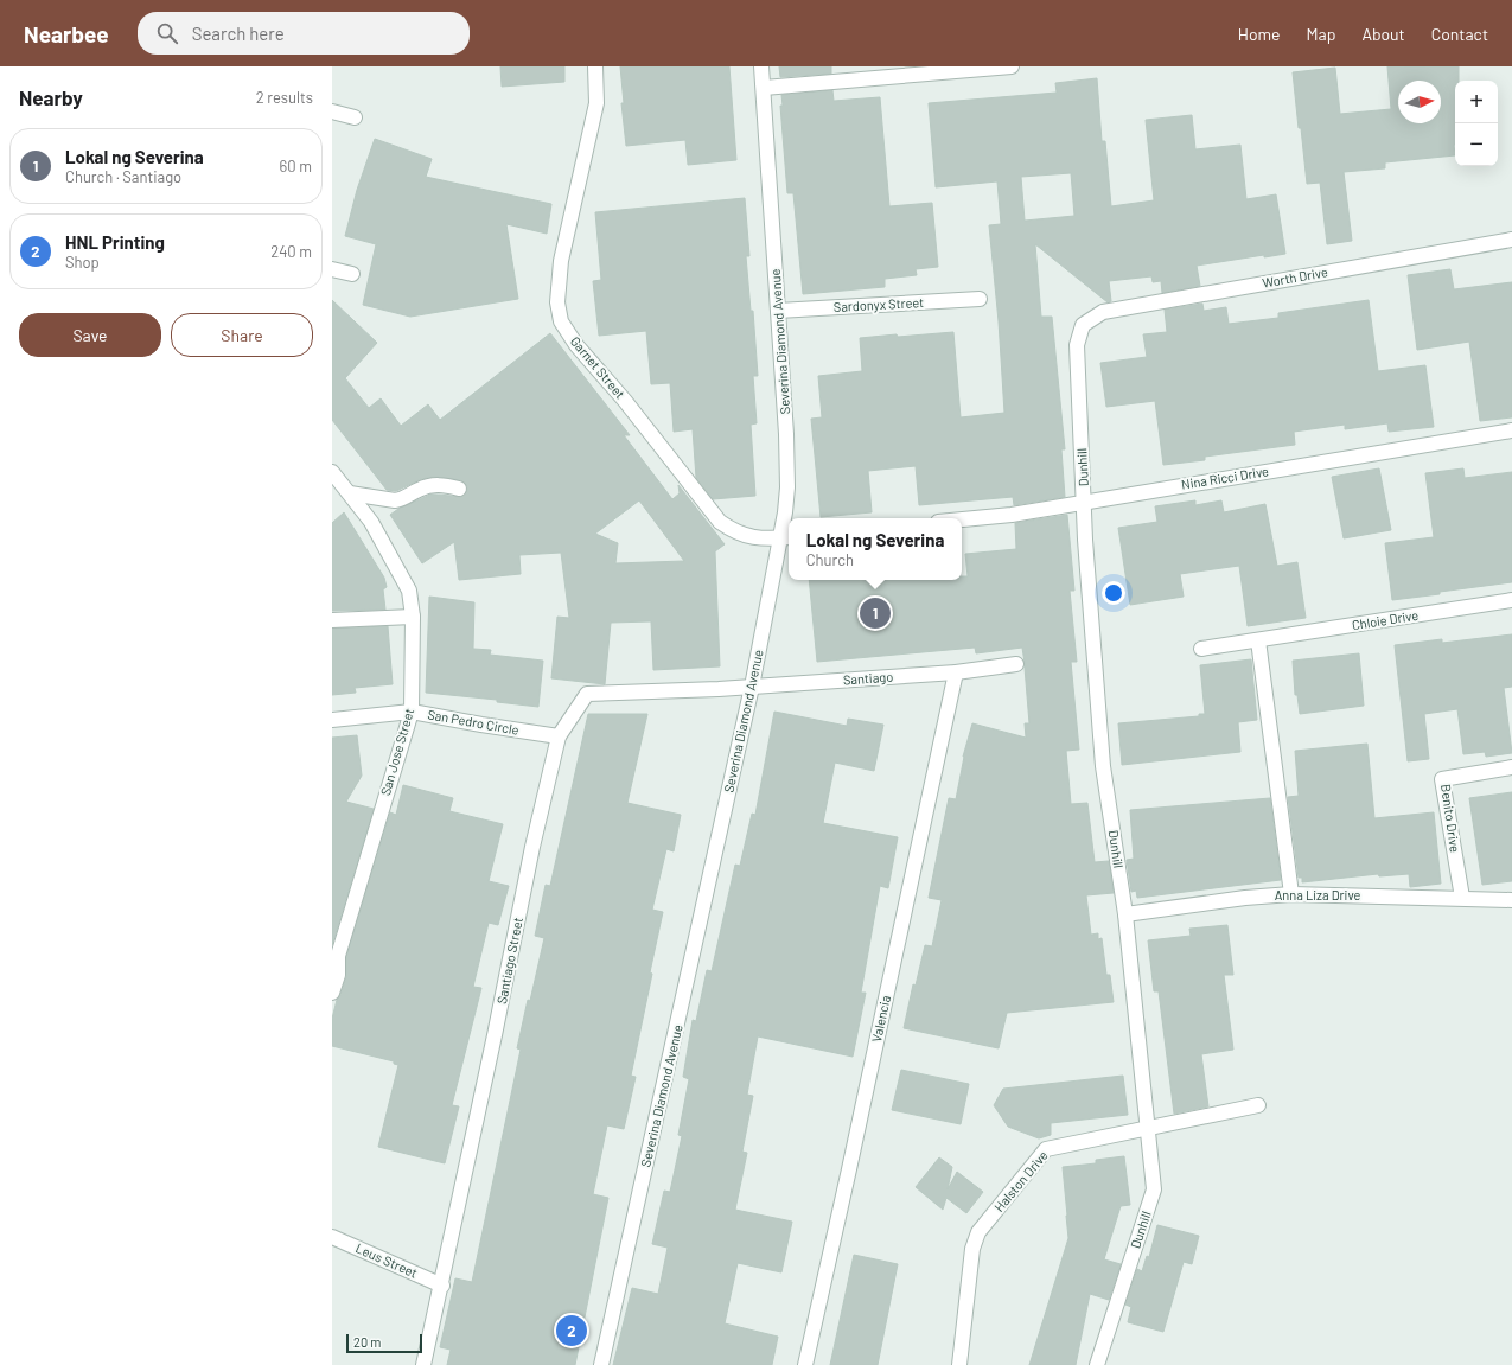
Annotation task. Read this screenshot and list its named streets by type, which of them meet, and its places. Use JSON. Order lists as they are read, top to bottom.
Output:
{
  "streets": {
    "street": [
      "Worth Drive",
      "Sardonyx Street",
      "Severina Diamond Avenue",
      "Garnet Street",
      "Dunhill",
      "Nina Ricci Drive",
      "Chloie Drive",
      "Santiago",
      "San Pedro Circle",
      "San Jose Street",
      "Benito Drive",
      "Anna Liza Drive",
      "Santiago Street",
      "Valencia",
      "Halston Drive",
      "Leus Street"
    ]
  },
  "crossings": [
    ["Worth Drive", "Dunhill"],
    ["Sardonyx Street", "Severina Diamond Avenue"],
    ["Severina Diamond Avenue", "Garnet Street"],
    ["Severina Diamond Avenue", "Santiago"],
    ["Dunhill", "Nina Ricci Drive"],
    ["Dunhill", "Anna Liza Drive"],
    ["Dunhill", "Halston Drive"],
    ["Santiago", "Santiago Street"],
    ["Santiago", "Valencia"],
    ["San Pedro Circle", "San Jose Street"],
    ["San Pedro Circle", "Santiago Street"],
    ["Benito Drive", "Anna Liza Drive"],
    ["Santiago Street", "Leus Street"]
  ],
  "scale_bar": "20 m",
  "north": "right",
  "page": {
    "header": "Nearbee",
    "search": "Search here",
    "nav": [
      "Home",
      "Map",
      "About",
      "Contact"
    ],
    "heading": ["Nearby", "2 results"],
    "map_buttons": ["+", "−"],
    "list": [
      {
        "mark": "1",
        "name": "Lokal ng Severina",
        "note": "Church · Santiago",
        "value": "60 m"
      },
      {
        "mark": "2",
        "name": "HNL Printing",
        "note": "Shop",
        "value": "240 m"
      }
    ],
    "buttons": ["Save", "Share"],
    "popup": ["Lokal ng Severina", "Church"],
    "pins": ["1", "2"],
    "scale": "20 m"
  }
}
